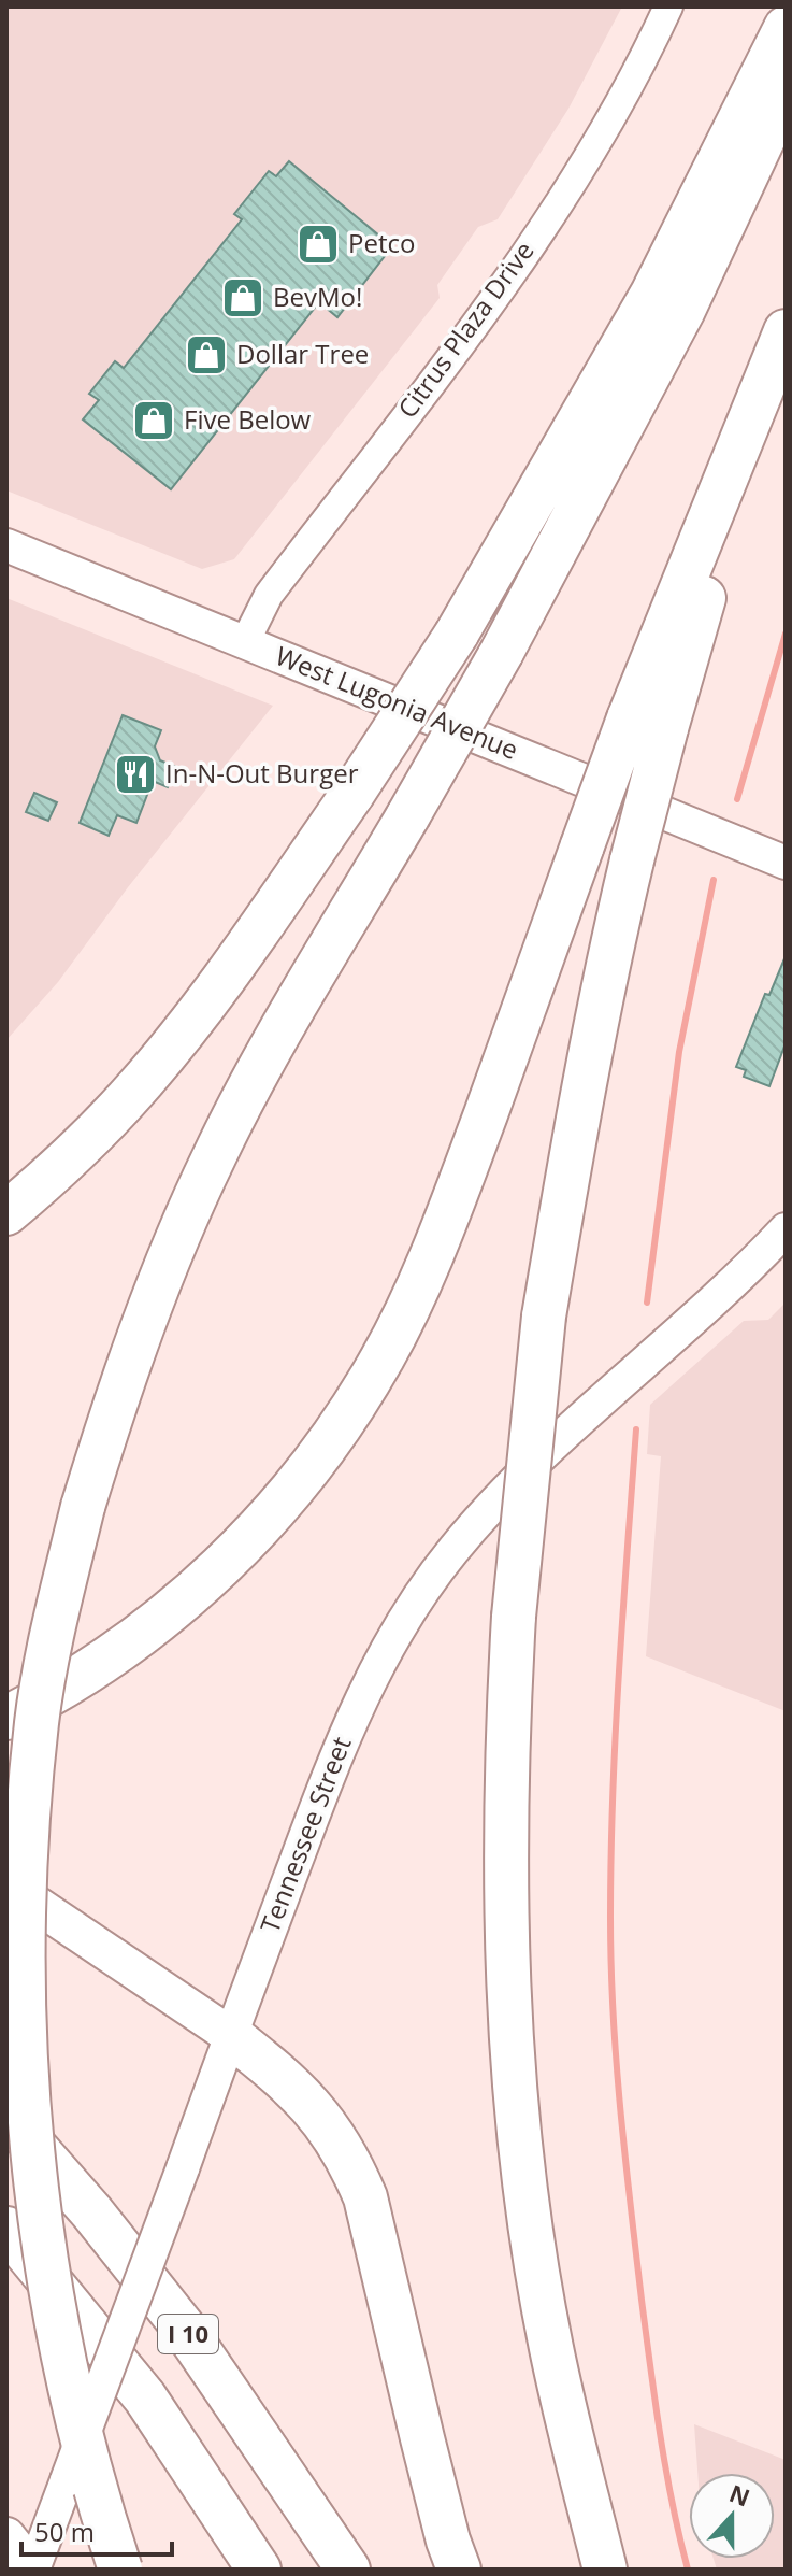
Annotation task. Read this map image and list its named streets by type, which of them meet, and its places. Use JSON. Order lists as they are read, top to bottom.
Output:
{
  "streets": {
    "highway": ["I 10"],
    "main road": ["West Lugonia Avenue", "Tennessee Street"],
    "street": ["Citrus Plaza Drive"]
  },
  "crossings": [
    ["Citrus Plaza Drive", "West Lugonia Avenue"]
  ],
  "places": {
    "shop": [
      "Petco",
      "BevMo!",
      "Dollar Tree",
      "Five Below"
    ],
    "restaurant": ["In-N-Out Burger"]
  },
  "scale_bar": "50 m",
  "north": "top"
}
